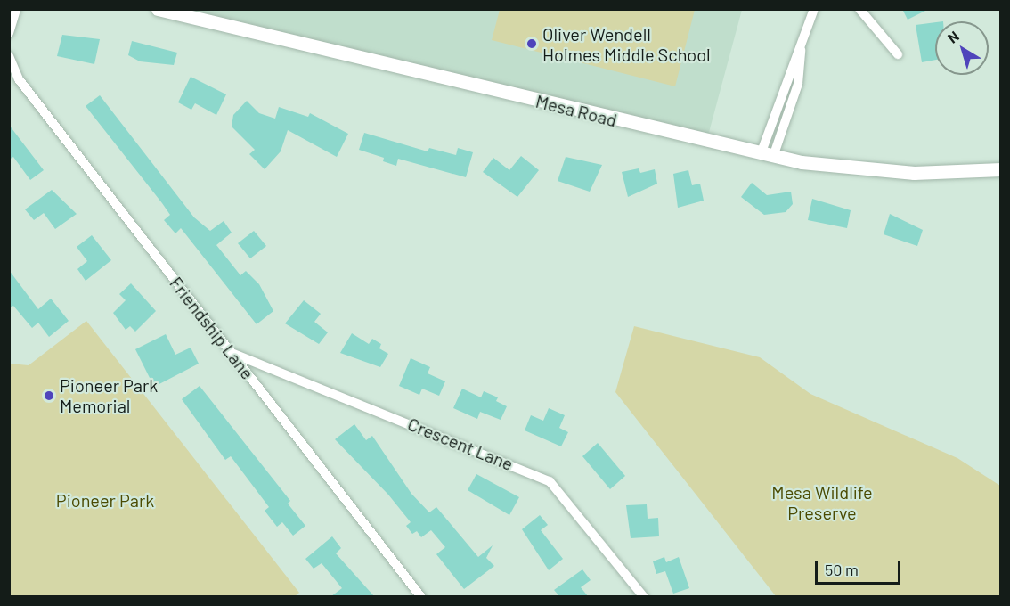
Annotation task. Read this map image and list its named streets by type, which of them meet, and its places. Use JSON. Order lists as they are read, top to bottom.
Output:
{
  "streets": {
    "main road": ["Mesa Road"],
    "street": ["Friendship Lane", "Crescent Lane"]
  },
  "crossings": [
    ["Friendship Lane", "Crescent Lane"]
  ],
  "parks": ["Mesa Wildlife Preserve", "Pioneer Park"],
  "places": ["Oliver Wendell Holmes Middle School", "Pioneer Park Memorial"],
  "scale_bar": "50 m",
  "north": "top left"
}
